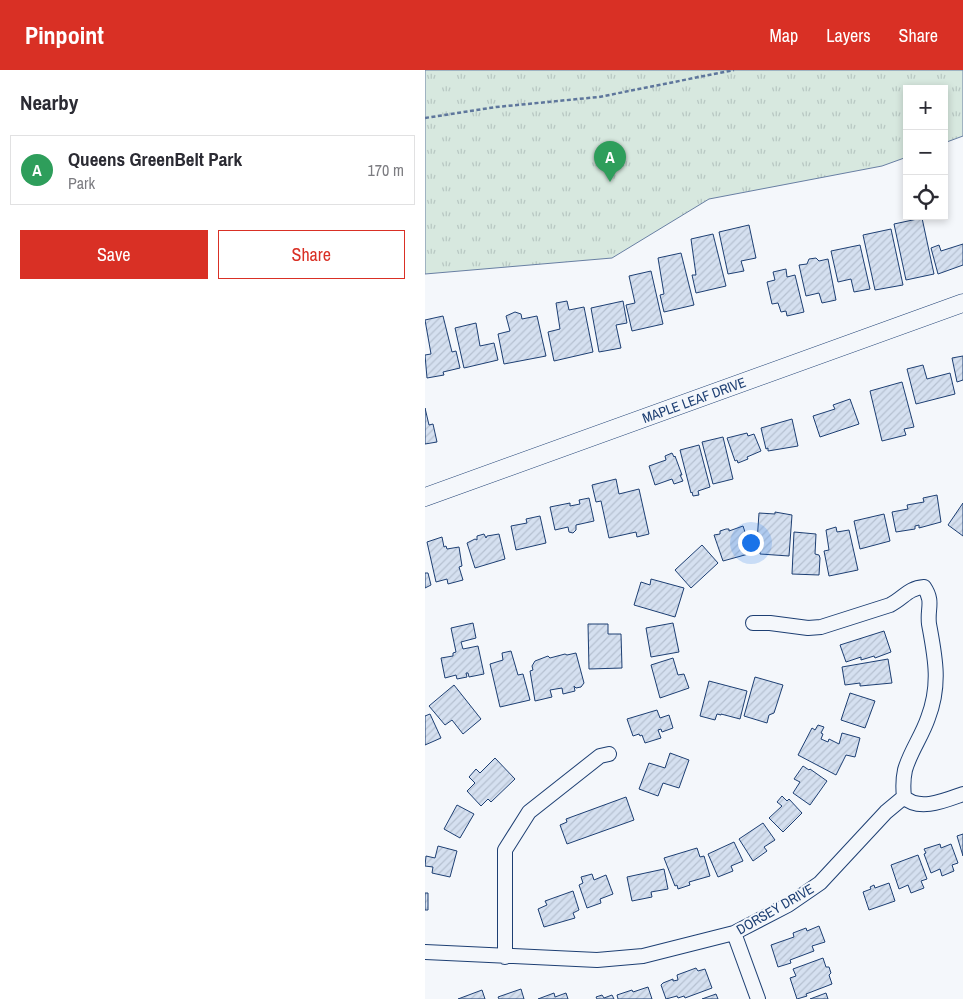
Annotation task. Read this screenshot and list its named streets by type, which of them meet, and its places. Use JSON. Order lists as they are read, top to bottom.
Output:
{
  "streets": {
    "street": ["MAPLE LEAF DRIVE", "DORSEY DRIVE"]
  },
  "page": {
    "header": "Pinpoint",
    "nav": ["Map", "Layers", "Share"],
    "heading": "Nearby",
    "map_buttons": ["+", "−"],
    "list": [
      {
        "mark": "A",
        "name": "Queens GreenBelt Park",
        "note": "Park",
        "value": "170 m"
      }
    ],
    "pins": "A",
    "buttons": ["Save", "Share"]
  }
}
